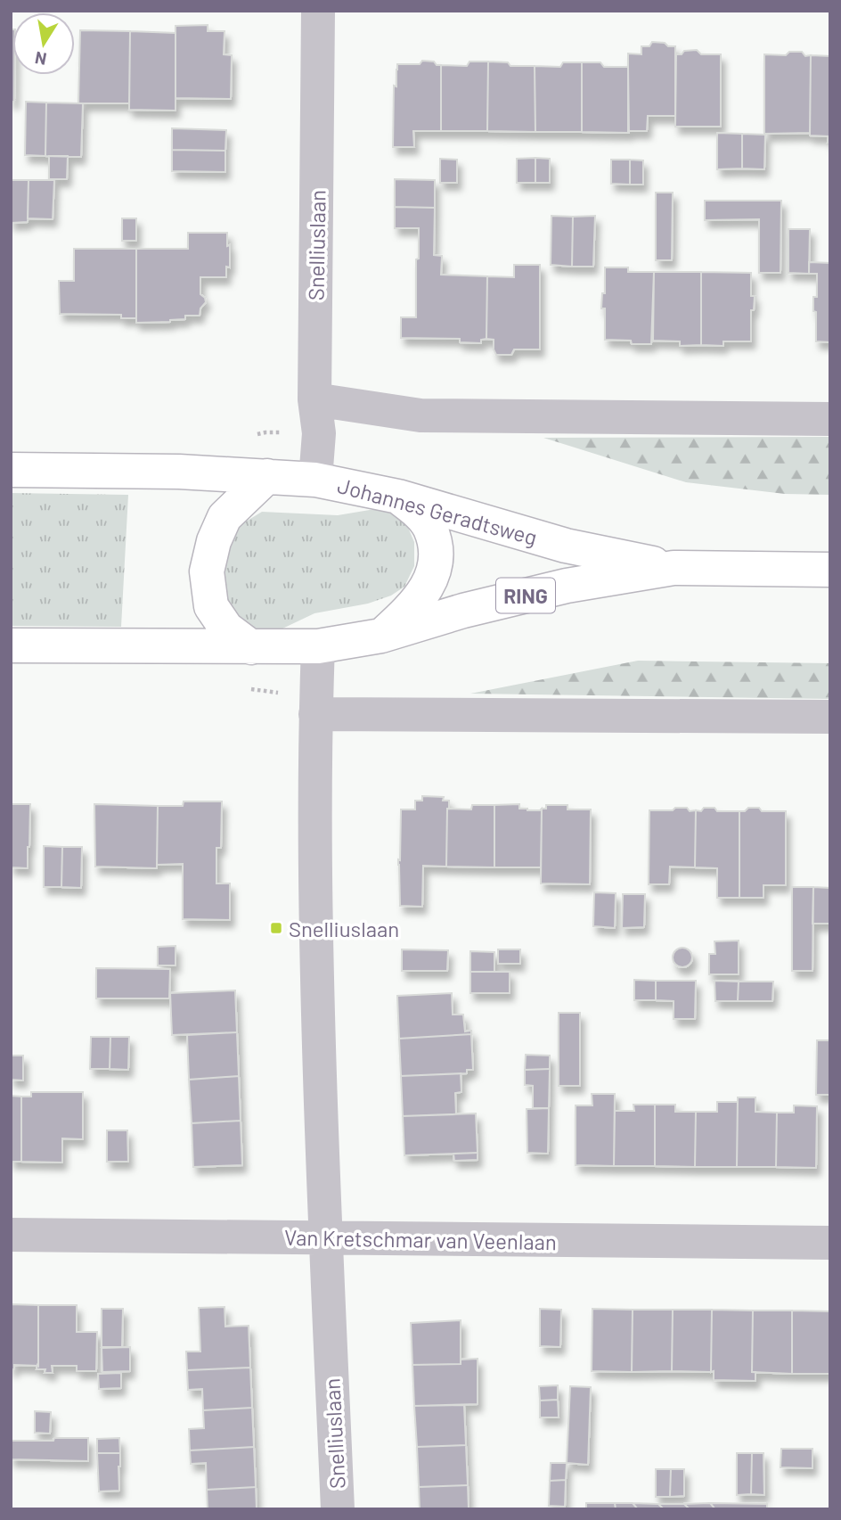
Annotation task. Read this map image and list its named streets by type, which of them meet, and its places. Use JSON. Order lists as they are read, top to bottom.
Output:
{
  "streets": {
    "main road": ["Johannes Geradtsweg", "RING"],
    "street": ["Snelliuslaan", "Van Kretschmar van Veenlaan"]
  },
  "crossings": [
    ["Snelliuslaan", "Johannes Geradtsweg"],
    ["Snelliuslaan", "Van Kretschmar van Veenlaan"]
  ],
  "places": {
    "transit": ["Snelliuslaan"]
  },
  "north": "bottom"
}
